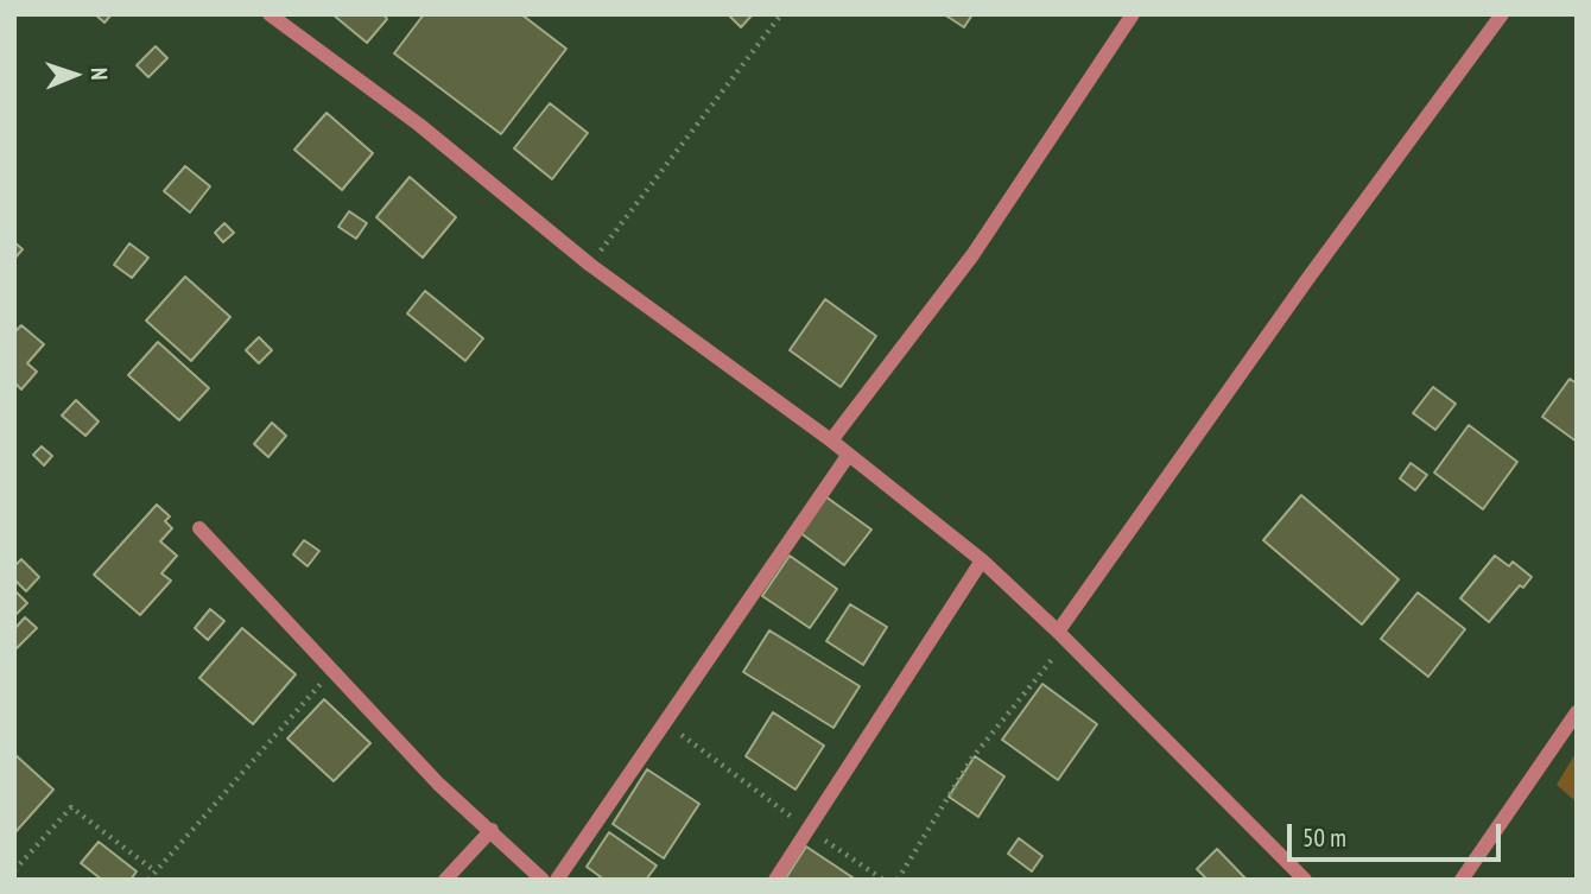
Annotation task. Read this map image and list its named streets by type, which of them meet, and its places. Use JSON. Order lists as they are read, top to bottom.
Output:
{
  "scale_bar": "50 m",
  "north": "right"
}
